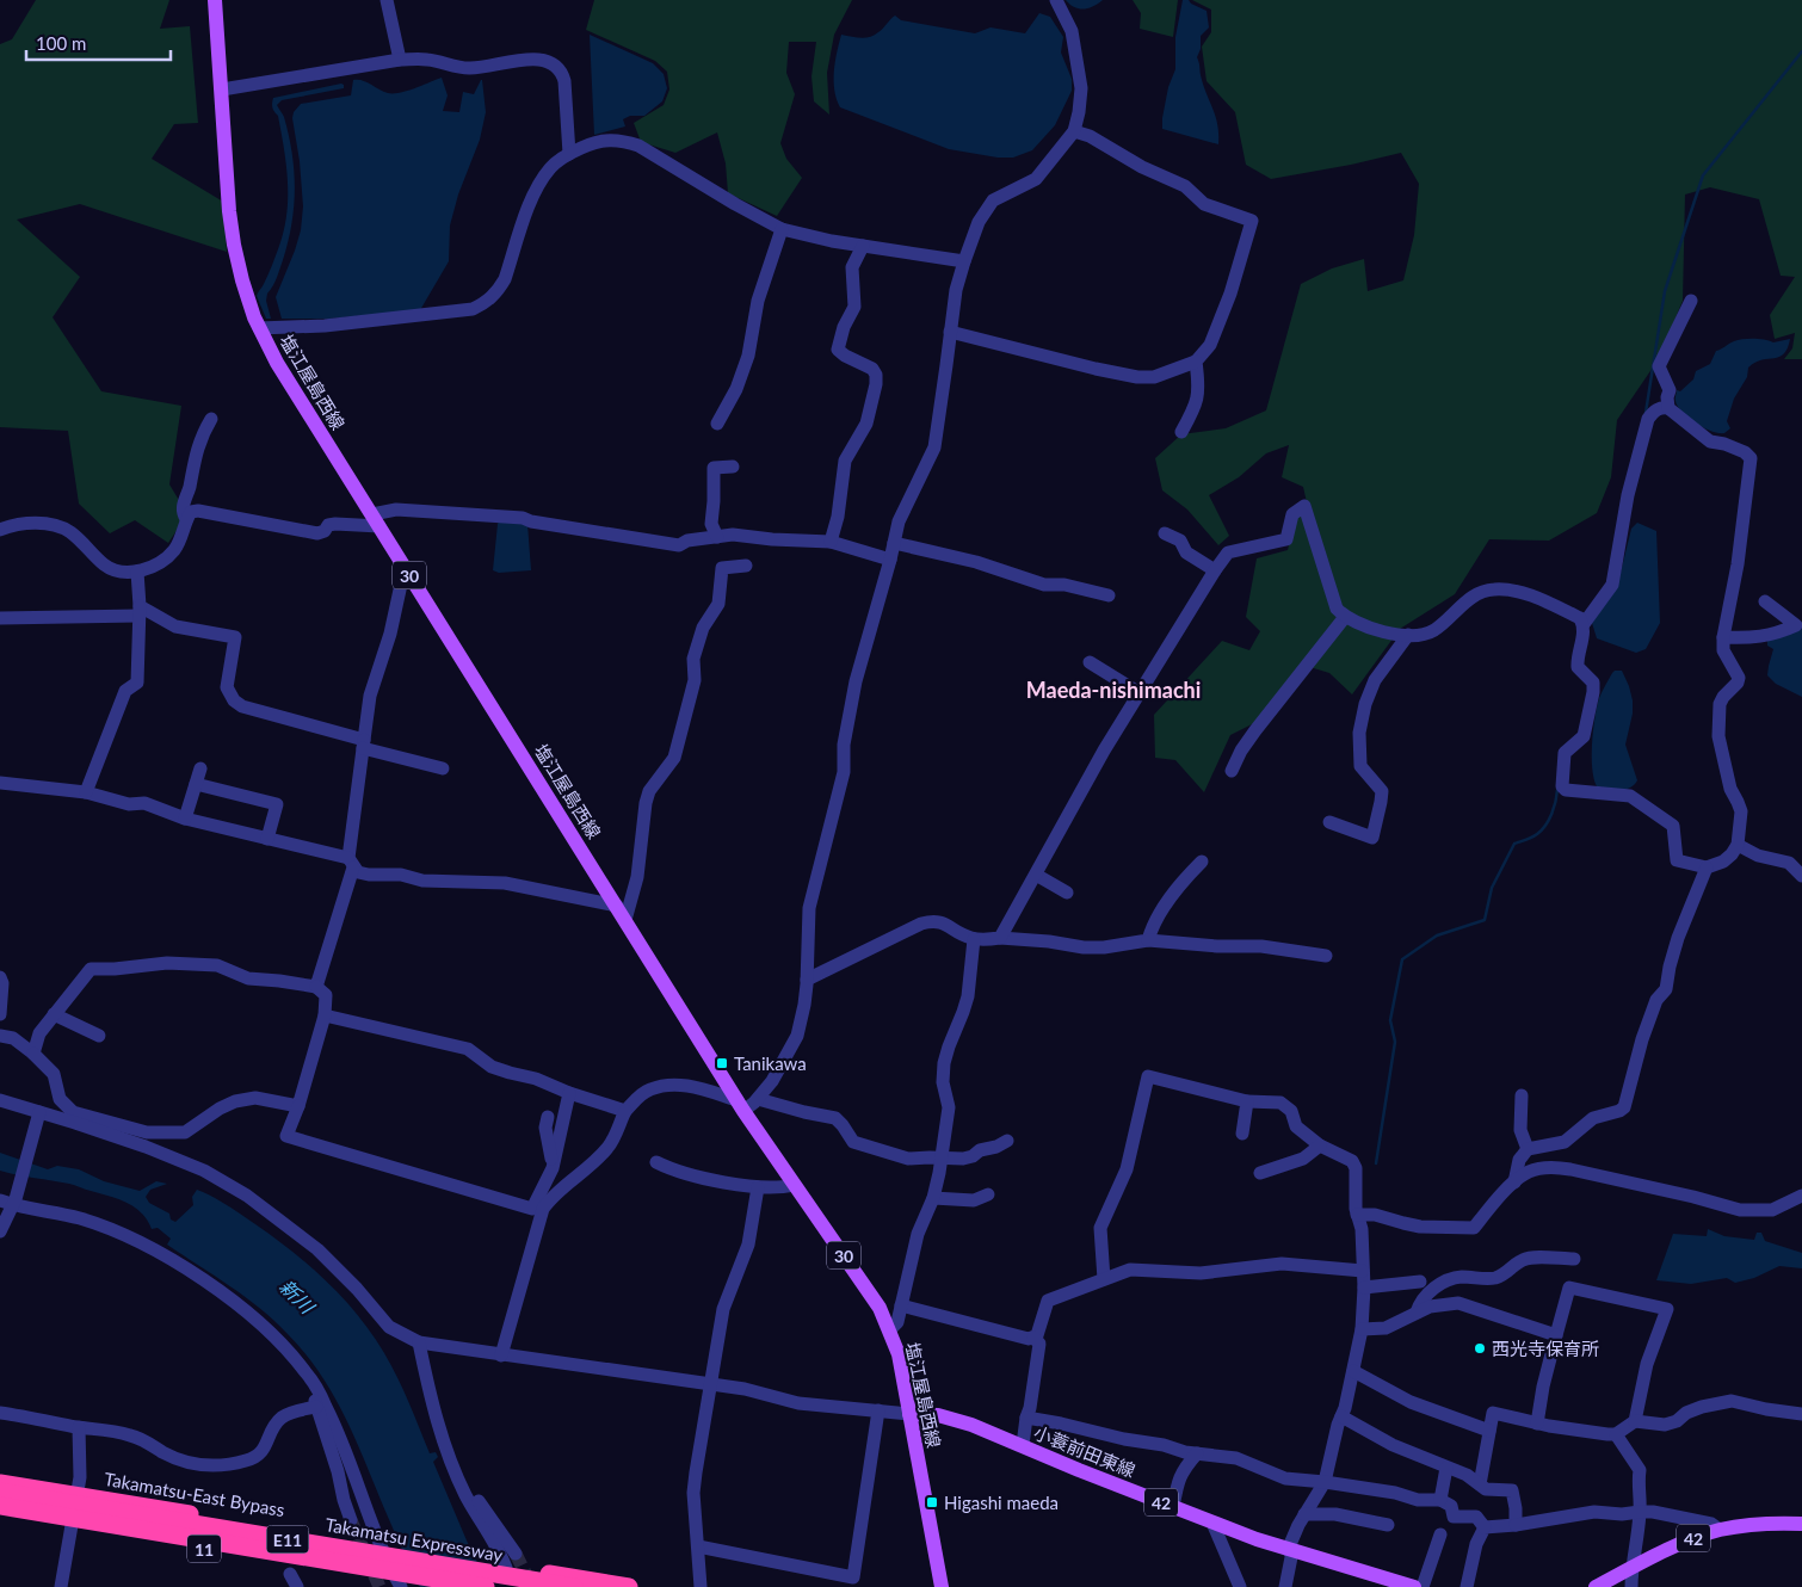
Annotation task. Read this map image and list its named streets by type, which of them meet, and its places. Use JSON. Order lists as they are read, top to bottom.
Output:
{
  "streets": {
    "highway": [
      "Takamatsu-East Bypass",
      "E11",
      "Takamatsu Expressway",
      "11"
    ],
    "main road": [
      "塩江屋島西線",
      "30",
      "小蓑前田東線",
      "42"
    ]
  },
  "crossings": [
    ["塩江屋島西線", "小蓑前田東線"]
  ],
  "districts": ["Maeda-nishimachi"],
  "water": ["新川"],
  "places": {
    "transit": ["Tanikawa", "Higashi maeda"],
    "other": ["西光寺保育所"]
  },
  "scale_bar": "100 m"
}
